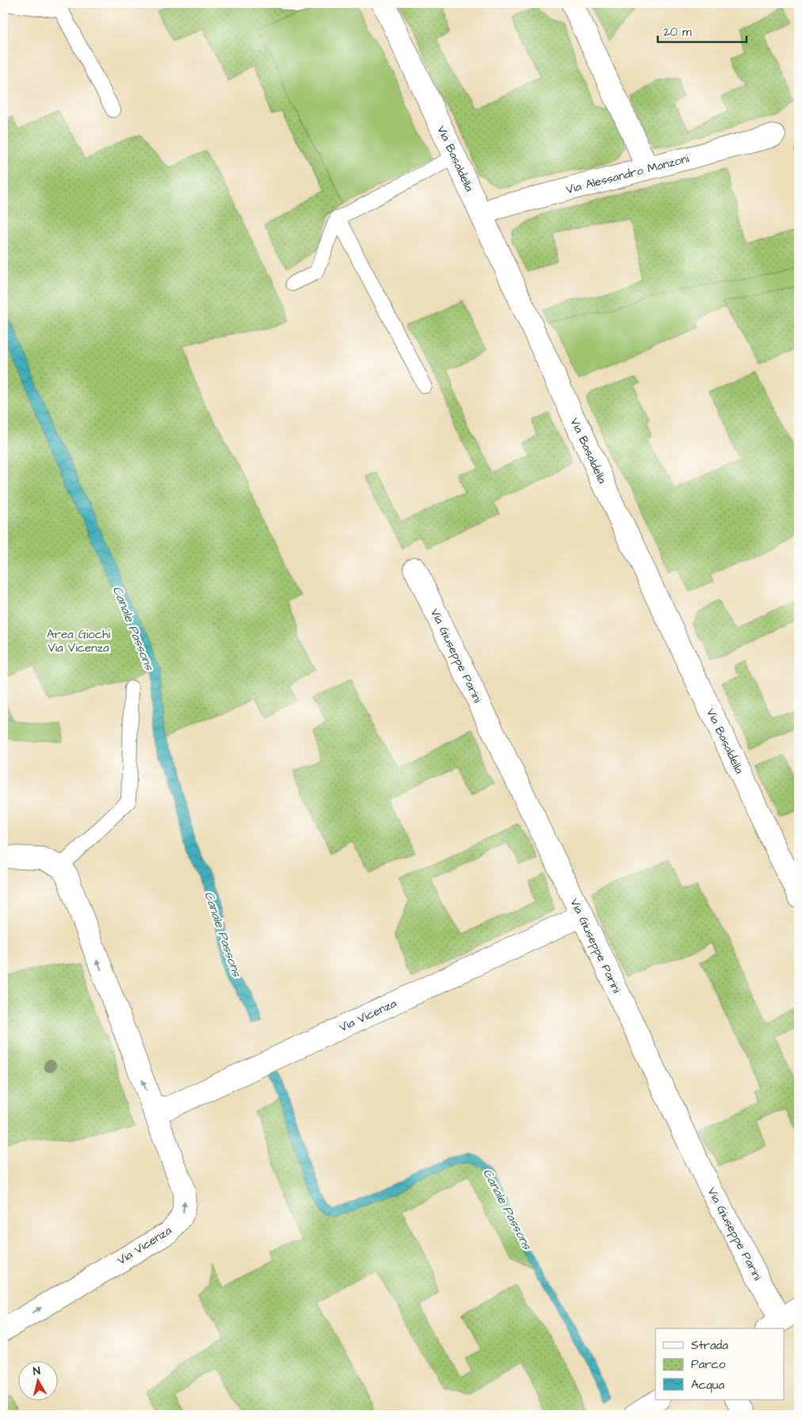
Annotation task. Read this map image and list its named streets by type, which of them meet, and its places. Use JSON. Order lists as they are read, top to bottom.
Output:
{
  "streets": {
    "street": [
      "Via Basaldella",
      "Via Alessandro Manzoni",
      "Via Giuseppe Parini",
      "Via Vicenza"
    ]
  },
  "crossings": [
    ["Via Basaldella", "Via Alessandro Manzoni"],
    ["Via Giuseppe Parini", "Via Vicenza"]
  ],
  "water": ["Canale Passons"],
  "parks": ["Area Giochi Via Vicenza"],
  "legend": ["Strada", "Parco", "Acqua"],
  "scale_bar": "20 m",
  "north": "top"
}
